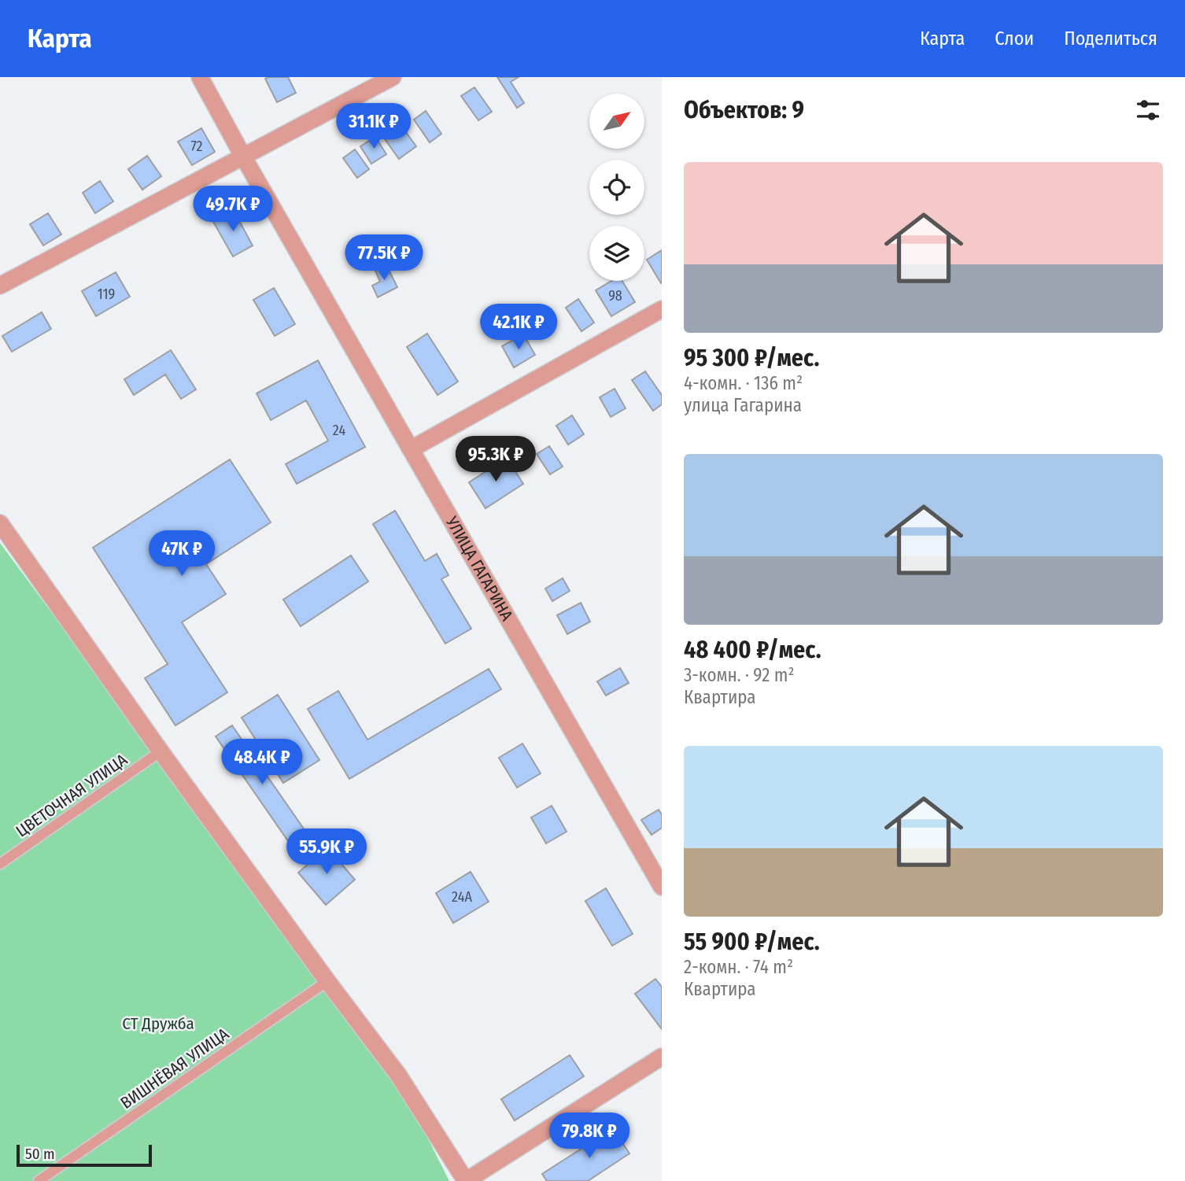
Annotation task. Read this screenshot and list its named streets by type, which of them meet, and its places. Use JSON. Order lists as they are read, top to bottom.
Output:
{
  "streets": {
    "street": ["УЛИЦА ГАГАРИНА"],
    "lane": ["ЦВЕТОЧНАЯ УЛИЦА", "ВИШНЁВАЯ УЛИЦА"]
  },
  "parks": ["СТ Дружба"],
  "house_numbers": [
    "72",
    "119",
    "98",
    "24",
    "24А"
  ],
  "scale_bar": "50 m",
  "north": "top right",
  "page": {
    "header": "Карта",
    "nav": ["Карта", "Слои", "Поделиться"],
    "heading": "Объектов: 9",
    "price": [
      "31.1K ₽",
      "49.7K ₽",
      "77.5K ₽",
      "42.1K ₽",
      "95.3K ₽",
      "47K ₽",
      "48.4K ₽",
      "55.9K ₽",
      "79.8K ₽"
    ],
    "list": [
      {
        "name": "95 300 ₽/мес.",
        "note": "4-комн. · 136 m² · улица Гагарина"
      },
      {
        "name": "48 400 ₽/мес.",
        "note": "3-комн. · 92 m² · Квартира"
      },
      {
        "name": "55 900 ₽/мес.",
        "note": "2-комн. · 74 m² · Квартира"
      }
    ],
    "scale": "50 m"
  }
}
